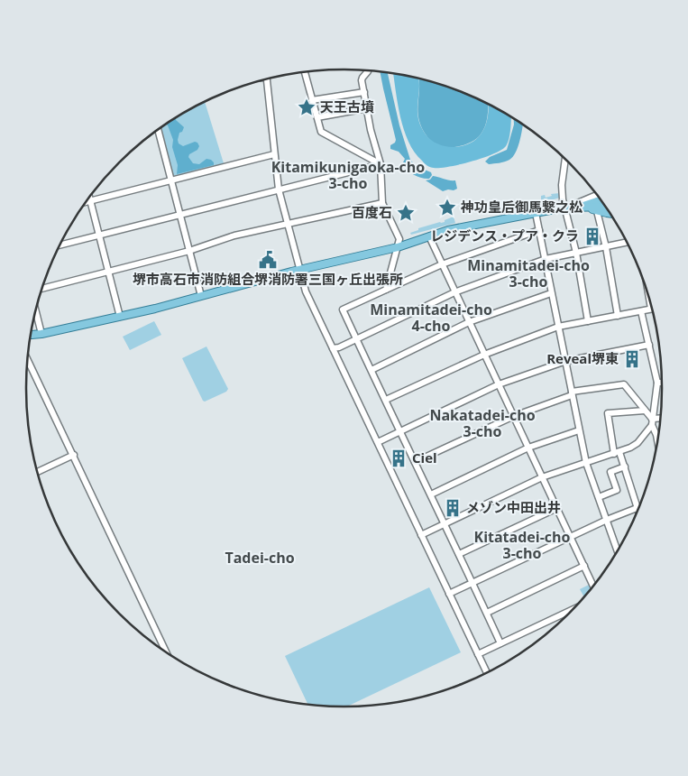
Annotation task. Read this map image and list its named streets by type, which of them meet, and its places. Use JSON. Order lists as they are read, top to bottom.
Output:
{
  "districts": [
    "Kitamikunigaoka-cho 3-cho",
    "Minamitadei-cho 3-cho",
    "Minamitadei-cho 4-cho",
    "Nakatadei-cho 3-cho",
    "Kitatadei-cho 3-cho",
    "Tadei-cho"
  ],
  "places": {
    "place": ["天王古墳", "神功皇后御馬繋之松", "百度石"],
    "building": [
      "レジデンス・プア・クラ",
      "Reveal堺東",
      "Ciel",
      "メゾン中田出井"
    ],
    "public building": ["堺市高石市消防組合堺消防署三国ヶ丘出張所"]
  }
}
